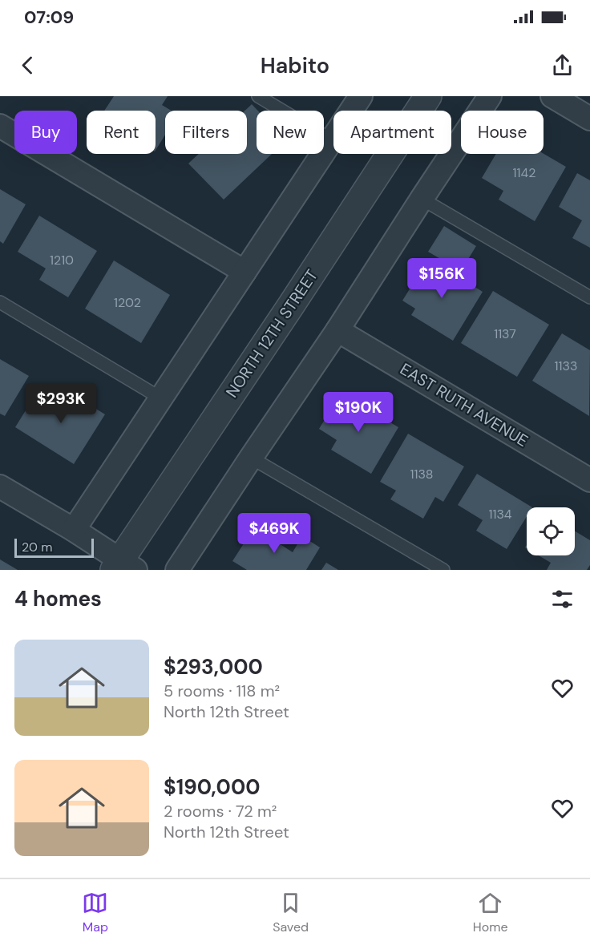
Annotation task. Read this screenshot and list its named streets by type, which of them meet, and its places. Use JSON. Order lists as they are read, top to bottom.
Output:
{
  "streets": {
    "street": ["NORTH 12TH STREET", "EAST RUTH AVENUE"]
  },
  "house_numbers": [
    "1142",
    "1210",
    "1202",
    "1137",
    "1133",
    "1138",
    "1134"
  ],
  "scale_bar": "20 m",
  "page": {
    "status": "07:09",
    "header": "Habito",
    "chip": [
      "Buy",
      "Rent",
      "Filters",
      "New",
      "Apartment",
      "House"
    ],
    "price": [
      "$156K",
      "$293K",
      "$190K",
      "$469K"
    ],
    "scale": "20 m",
    "heading": "4 homes",
    "list": [
      {
        "name": "$293,000",
        "note": "5 rooms · 118 m² · North 12th Street"
      },
      {
        "name": "$190,000",
        "note": "2 rooms · 72 m² · North 12th Street"
      }
    ],
    "tabs": ["Map", "Saved", "Home"]
  }
}
